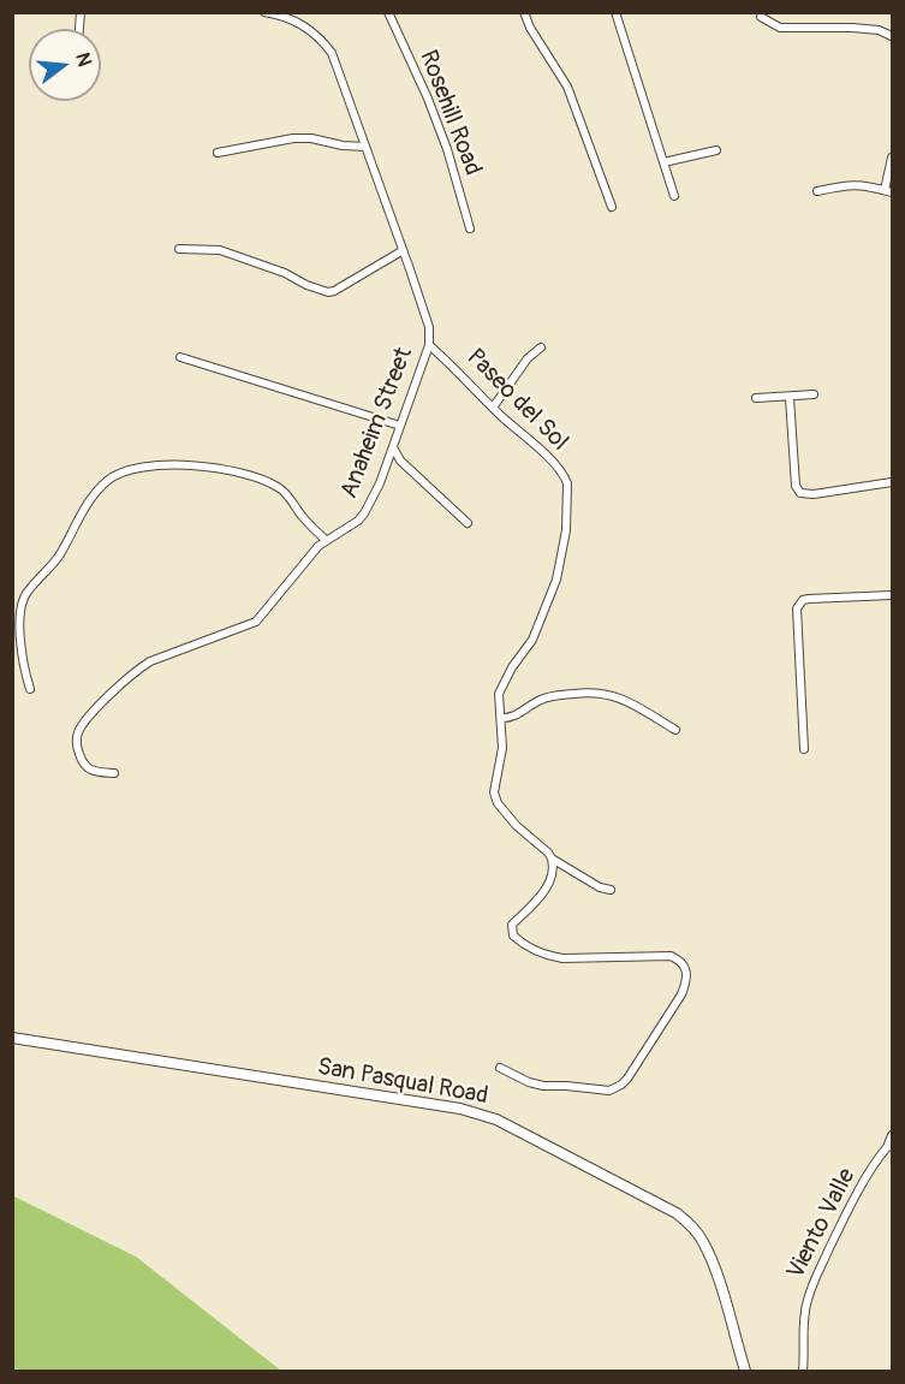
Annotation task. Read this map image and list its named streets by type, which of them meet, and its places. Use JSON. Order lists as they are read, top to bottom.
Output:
{
  "streets": {
    "main road": ["San Pasqual Road"],
    "street": [
      "Rosehill Road",
      "Paseo del Sol",
      "Anaheim Street",
      "Viento Valle"
    ]
  },
  "crossings": [
    ["Paseo del Sol", "Anaheim Street"]
  ],
  "north": "right"
}
